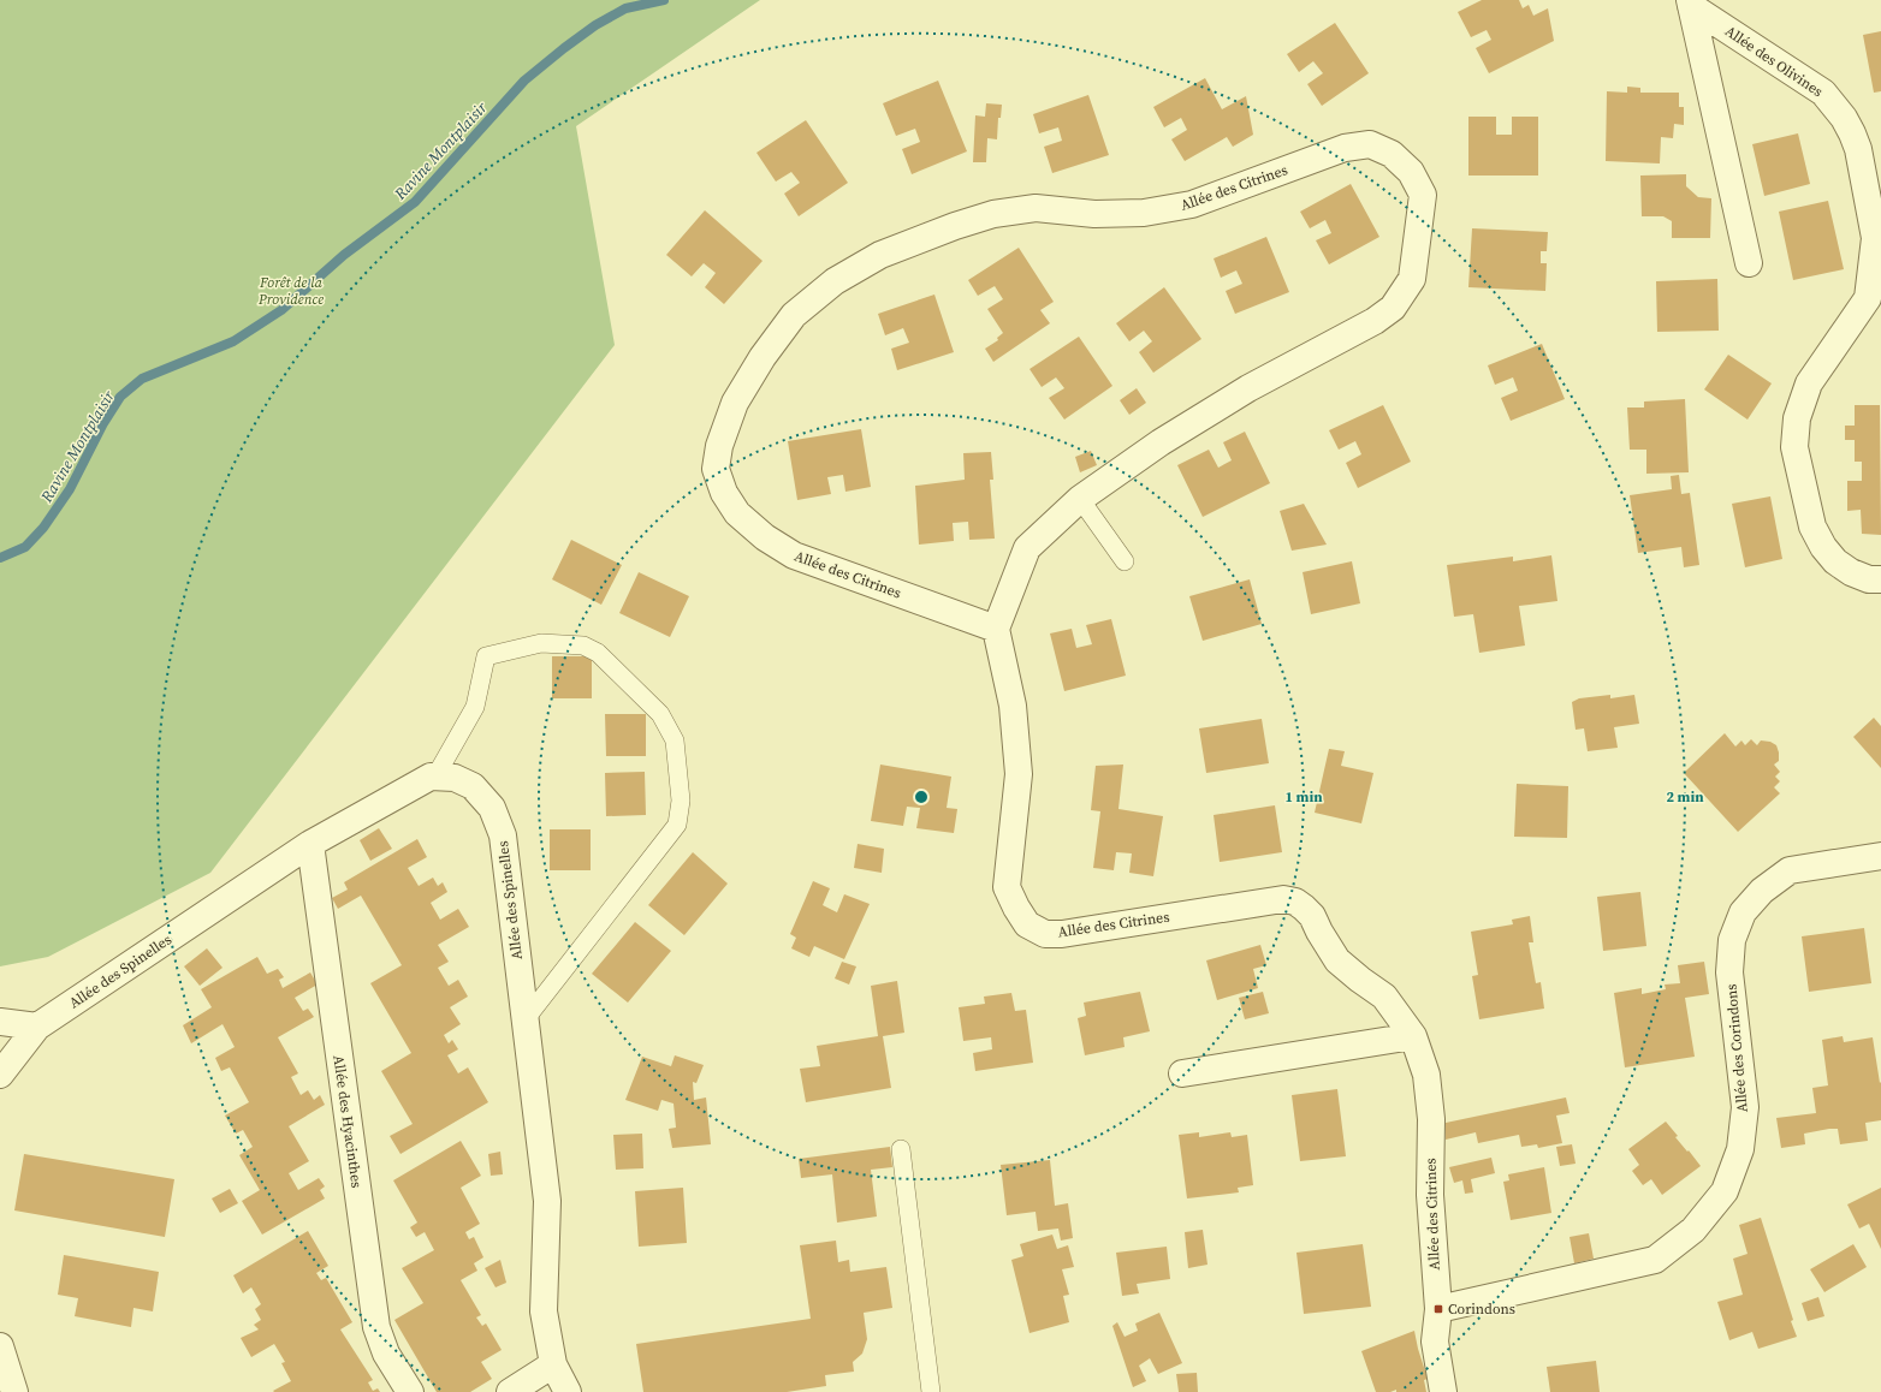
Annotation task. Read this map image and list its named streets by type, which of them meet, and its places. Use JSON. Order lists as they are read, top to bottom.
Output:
{
  "streets": {
    "street": [
      "Allée des Olivines",
      "Allée des Citrines",
      "Allée des Spinelles",
      "Allée des Corindons",
      "Allée des Hyacinthes"
    ]
  },
  "crossings": [
    ["Allée des Citrines", "Allée des Corindons"],
    ["Allée des Spinelles", "Allée des Hyacinthes"]
  ],
  "water": ["Ravine Montplaisir"],
  "parks": ["Forêt de la Providence"],
  "places": {
    "transit": ["Corindons"]
  },
  "rings": ["1 min", "2 min"]
}
